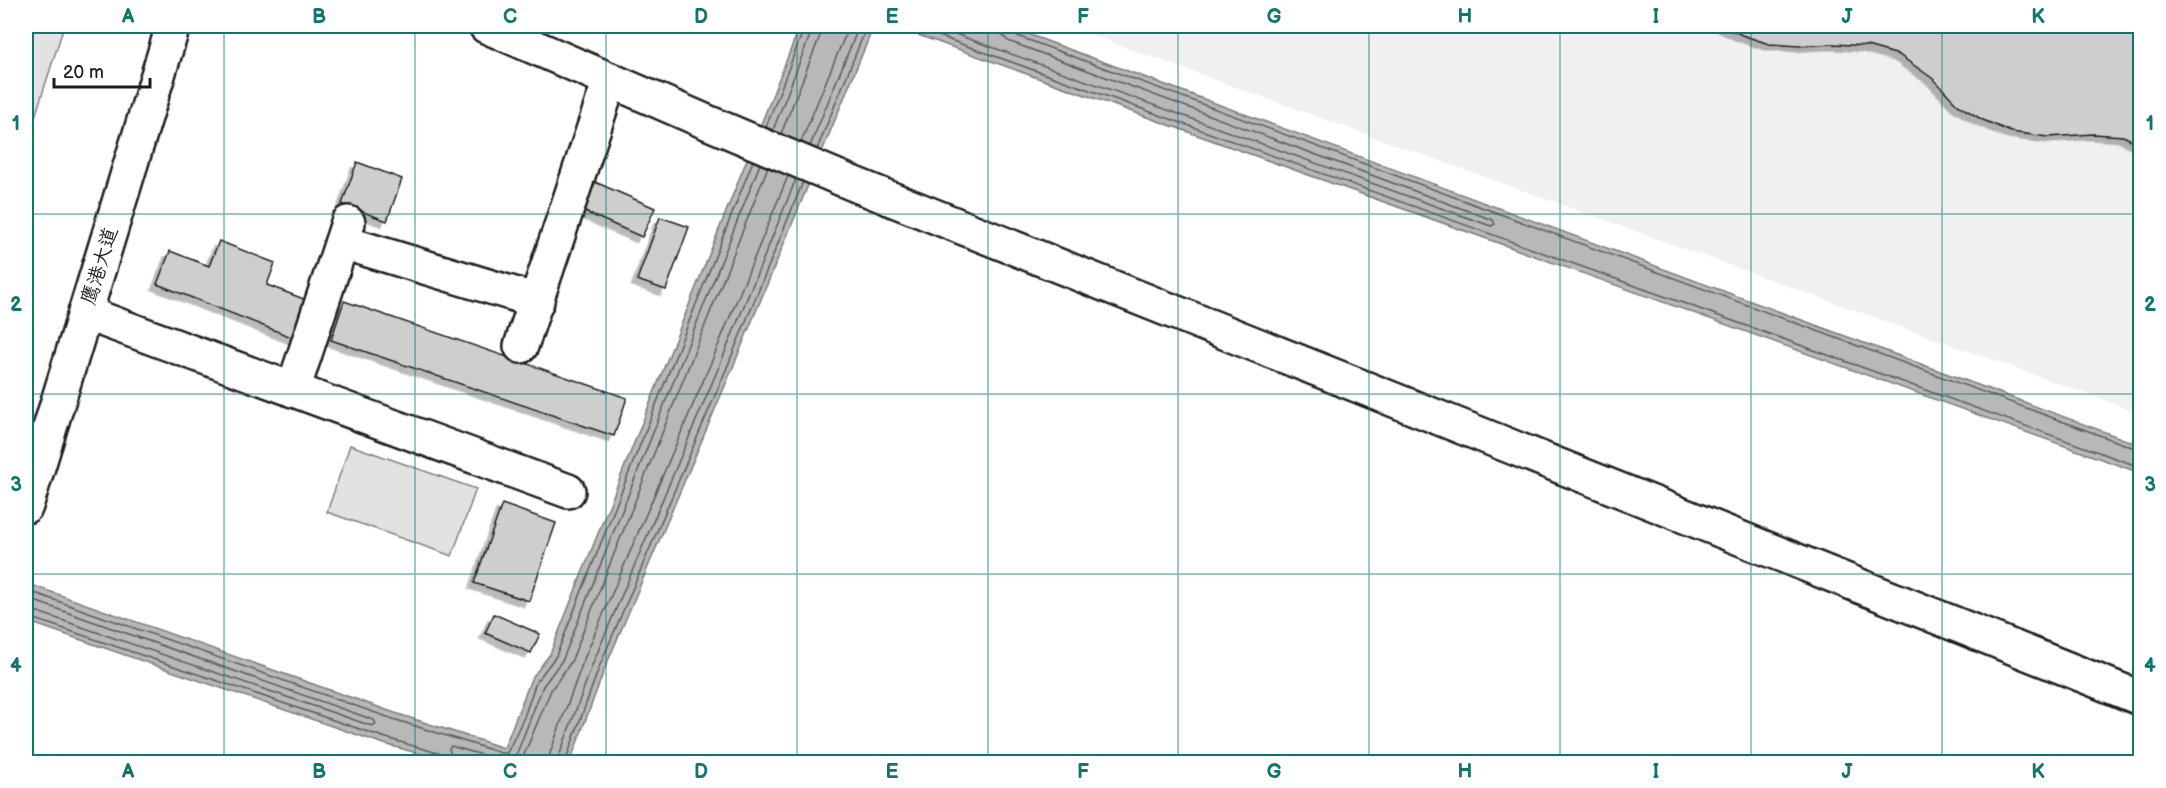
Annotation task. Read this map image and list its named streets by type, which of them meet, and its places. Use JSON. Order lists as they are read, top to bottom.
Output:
{
  "streets": {
    "street": ["鹰港大道"]
  },
  "scale_bar": "20 m",
  "grid": {
    "columns": [
      "A",
      "B",
      "C",
      "D",
      "E",
      "F",
      "G",
      "H",
      "I",
      "J",
      "K"
    ],
    "rows": [
      "1",
      "2",
      "3",
      "4"
    ]
  }
}
